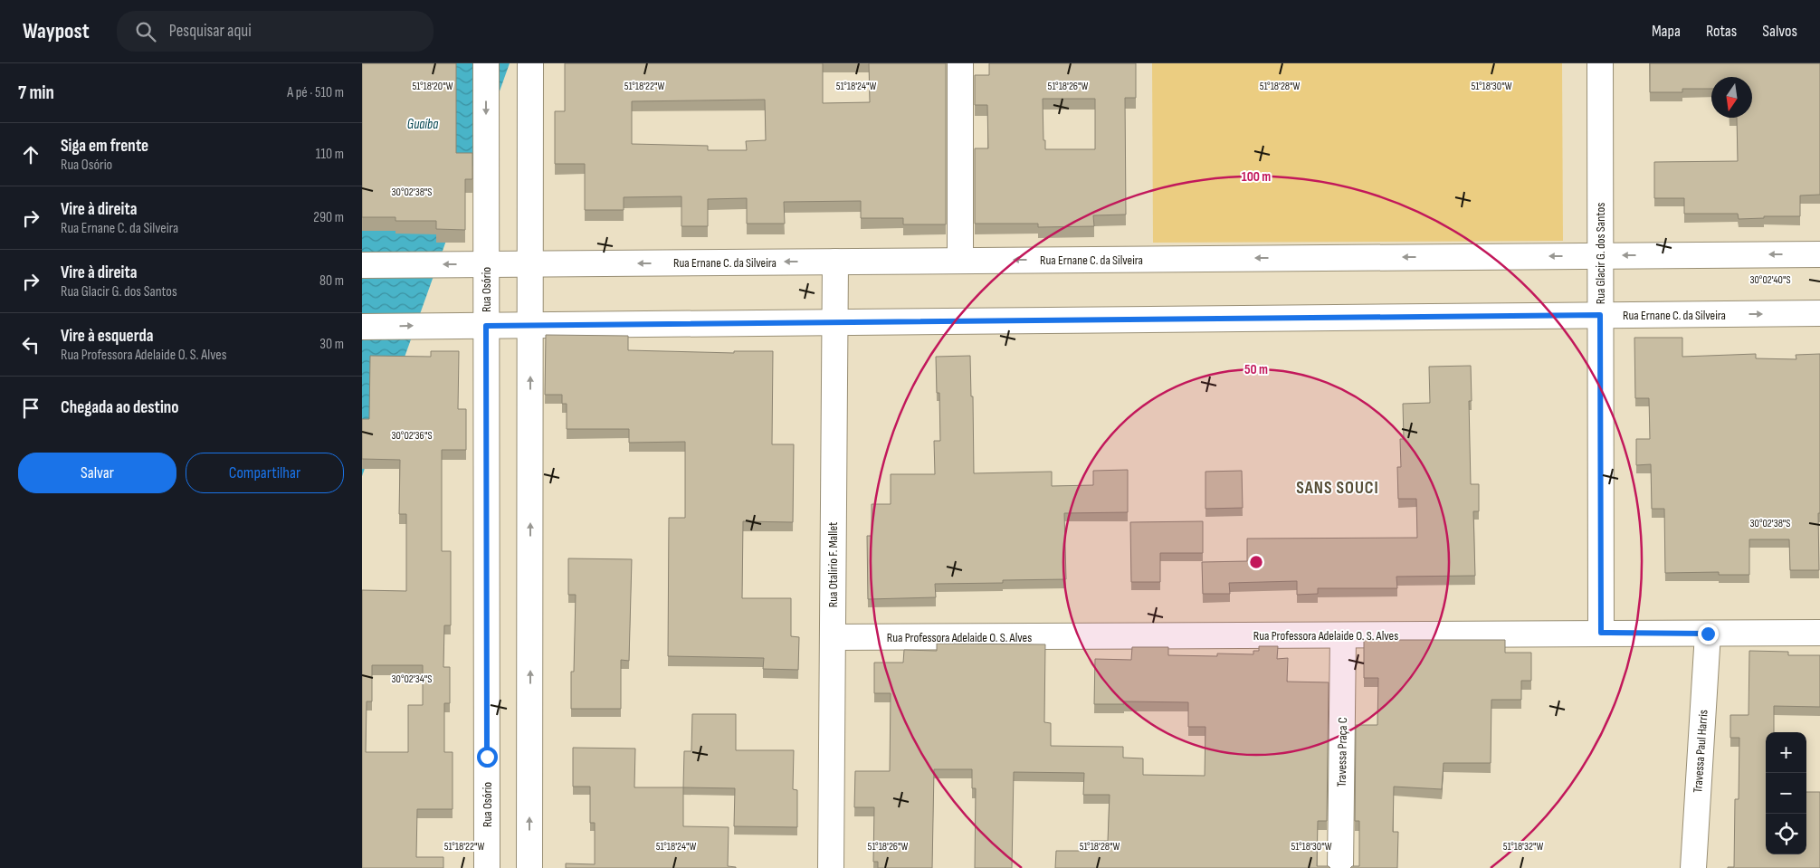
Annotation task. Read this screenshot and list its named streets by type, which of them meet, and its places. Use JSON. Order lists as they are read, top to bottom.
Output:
{
  "streets": {
    "street": [
      "Rua Glacir G. dos Santos",
      "Rua Ernane C. da Silveira",
      "Rua Osório",
      "Rua Otalirio F. Mallet",
      "Rua Professora Adelaide O. S. Alves",
      "Travessa Paul Harris",
      "Travessa Praça C"
    ]
  },
  "crossings": [
    ["Rua Glacir G. dos Santos", "Rua Ernane C. da Silveira"],
    ["Rua Glacir G. dos Santos", "Rua Professora Adelaide O. S. Alves"],
    ["Rua Ernane C. da Silveira", "Rua Osório"],
    ["Rua Ernane C. da Silveira", "Rua Otalirio F. Mallet"],
    ["Rua Otalirio F. Mallet", "Rua Professora Adelaide O. S. Alves"],
    ["Rua Professora Adelaide O. S. Alves", "Travessa Paul Harris"],
    ["Rua Professora Adelaide O. S. Alves", "Travessa Praça C"]
  ],
  "districts": ["SANS SOUCI"],
  "water": ["Guaíba"],
  "north": "bottom",
  "page": {
    "header": "Waypost",
    "search": "Pesquisar aqui",
    "nav": ["Mapa", "Rotas", "Salvos"],
    "heading": ["7 min", "A pé · 510 m"],
    "list": [
      ["Siga em frente", "Rua Osório", "110 m"],
      ["Vire à direita", "Rua Ernane C. da Silveira", "290 m"],
      ["Vire à direita", "Rua Glacir G. dos Santos", "80 m"],
      ["Vire à esquerda", "Rua Professora Adelaide O. S. Alves", "30 m"],
      "Chegada ao destino"
    ],
    "buttons": ["Salvar", "Compartilhar"],
    "map_buttons": ["+", "−"]
  },
  "coordinates": [
    "51°18'20\"W",
    "51°18'22\"W",
    "51°18'24\"W",
    "51°18'26\"W",
    "51°18'28\"W",
    "51°18'30\"W",
    "30°02'38\"S",
    "30°02'40\"S",
    "30°02'36\"S",
    "30°02'34\"S",
    "51°18'32\"W"
  ],
  "rings": ["100 m", "50 m"]
}
